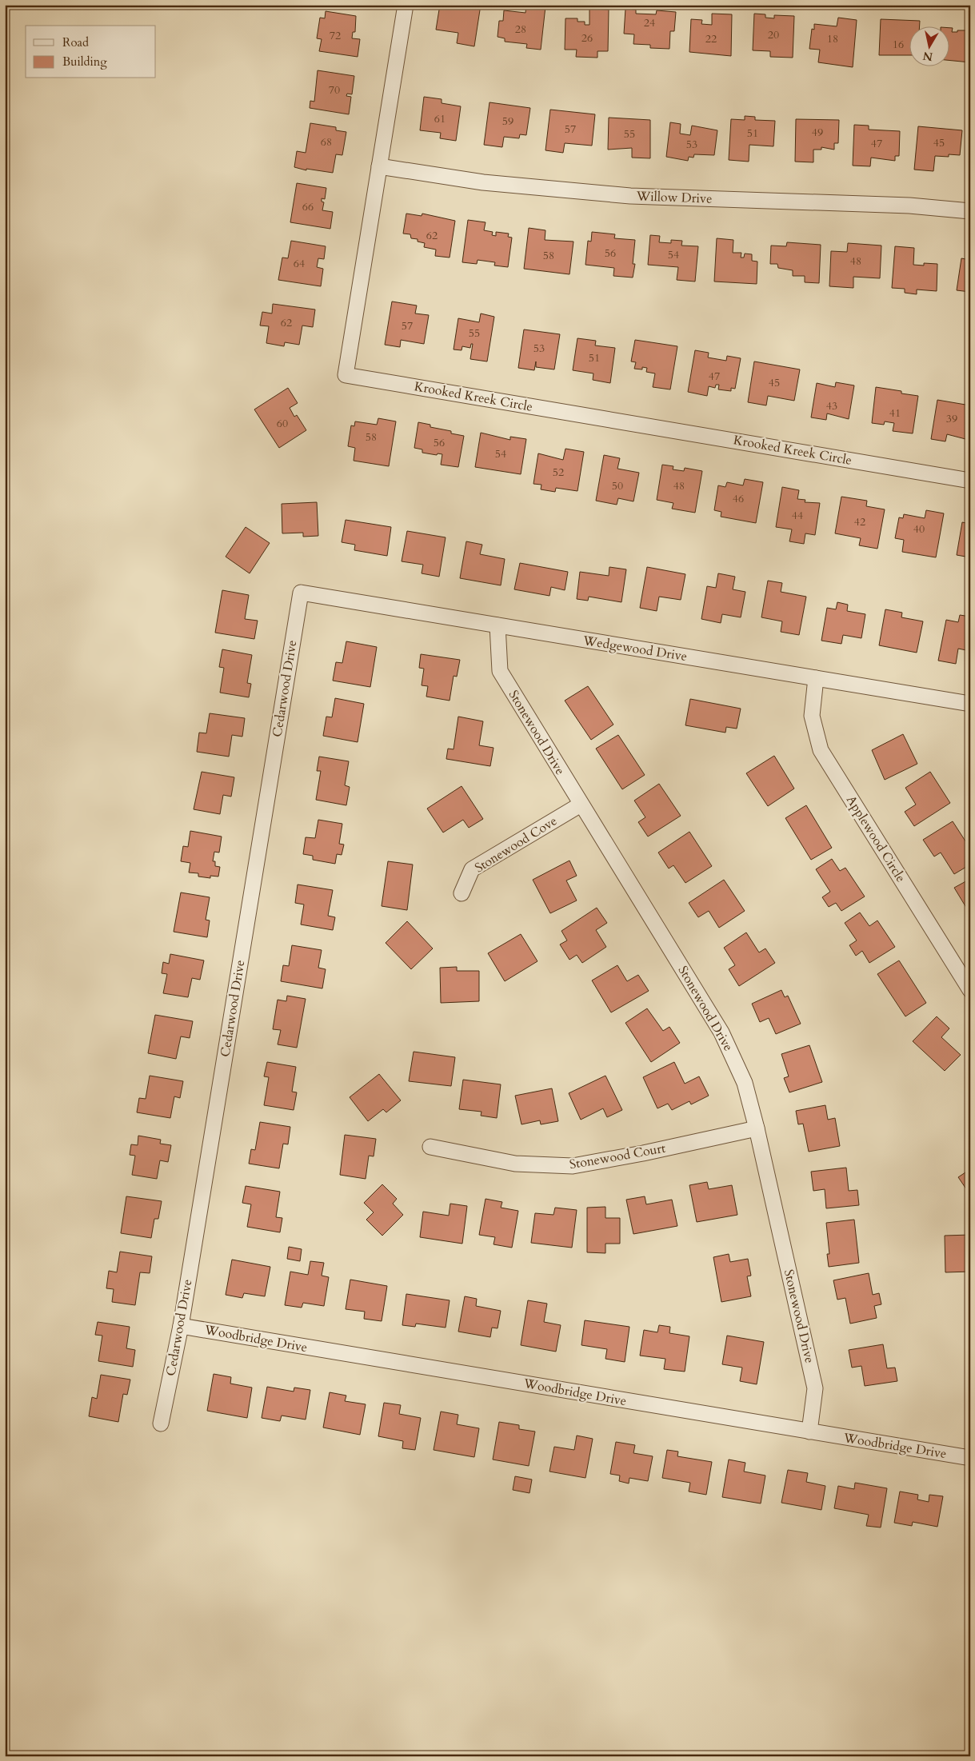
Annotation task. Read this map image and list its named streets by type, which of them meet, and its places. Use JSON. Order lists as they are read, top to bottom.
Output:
{
  "streets": {
    "street": [
      "Willow Drive",
      "Krooked Kreek Circle",
      "Wedgewood Drive",
      "Cedarwood Drive",
      "Stonewood Drive",
      "Applewood Circle",
      "Stonewood Cove",
      "Stonewood Court",
      "Woodbridge Drive"
    ]
  },
  "crossings": [
    ["Willow Drive", "Krooked Kreek Circle"],
    ["Wedgewood Drive", "Cedarwood Drive"],
    ["Wedgewood Drive", "Stonewood Drive"],
    ["Wedgewood Drive", "Applewood Circle"],
    ["Cedarwood Drive", "Woodbridge Drive"],
    ["Stonewood Drive", "Stonewood Cove"],
    ["Stonewood Drive", "Stonewood Court"],
    ["Stonewood Drive", "Woodbridge Drive"]
  ],
  "house_numbers": [
    "24",
    "28",
    "20",
    "72",
    "26",
    "22",
    "18",
    "16",
    "70",
    "61",
    "59",
    "57",
    "49",
    "51",
    "55",
    "68",
    "45",
    "47",
    "53",
    "66",
    "62",
    "56",
    "54",
    "58",
    "48",
    "64",
    "62",
    "57",
    "55",
    "53",
    "51",
    "47",
    "45",
    "43",
    "41",
    "39",
    "60",
    "58",
    "56",
    "54",
    "52",
    "50",
    "48",
    "46",
    "44",
    "42",
    "40"
  ],
  "legend": ["Road", "Building"],
  "north": "bottom"
}
